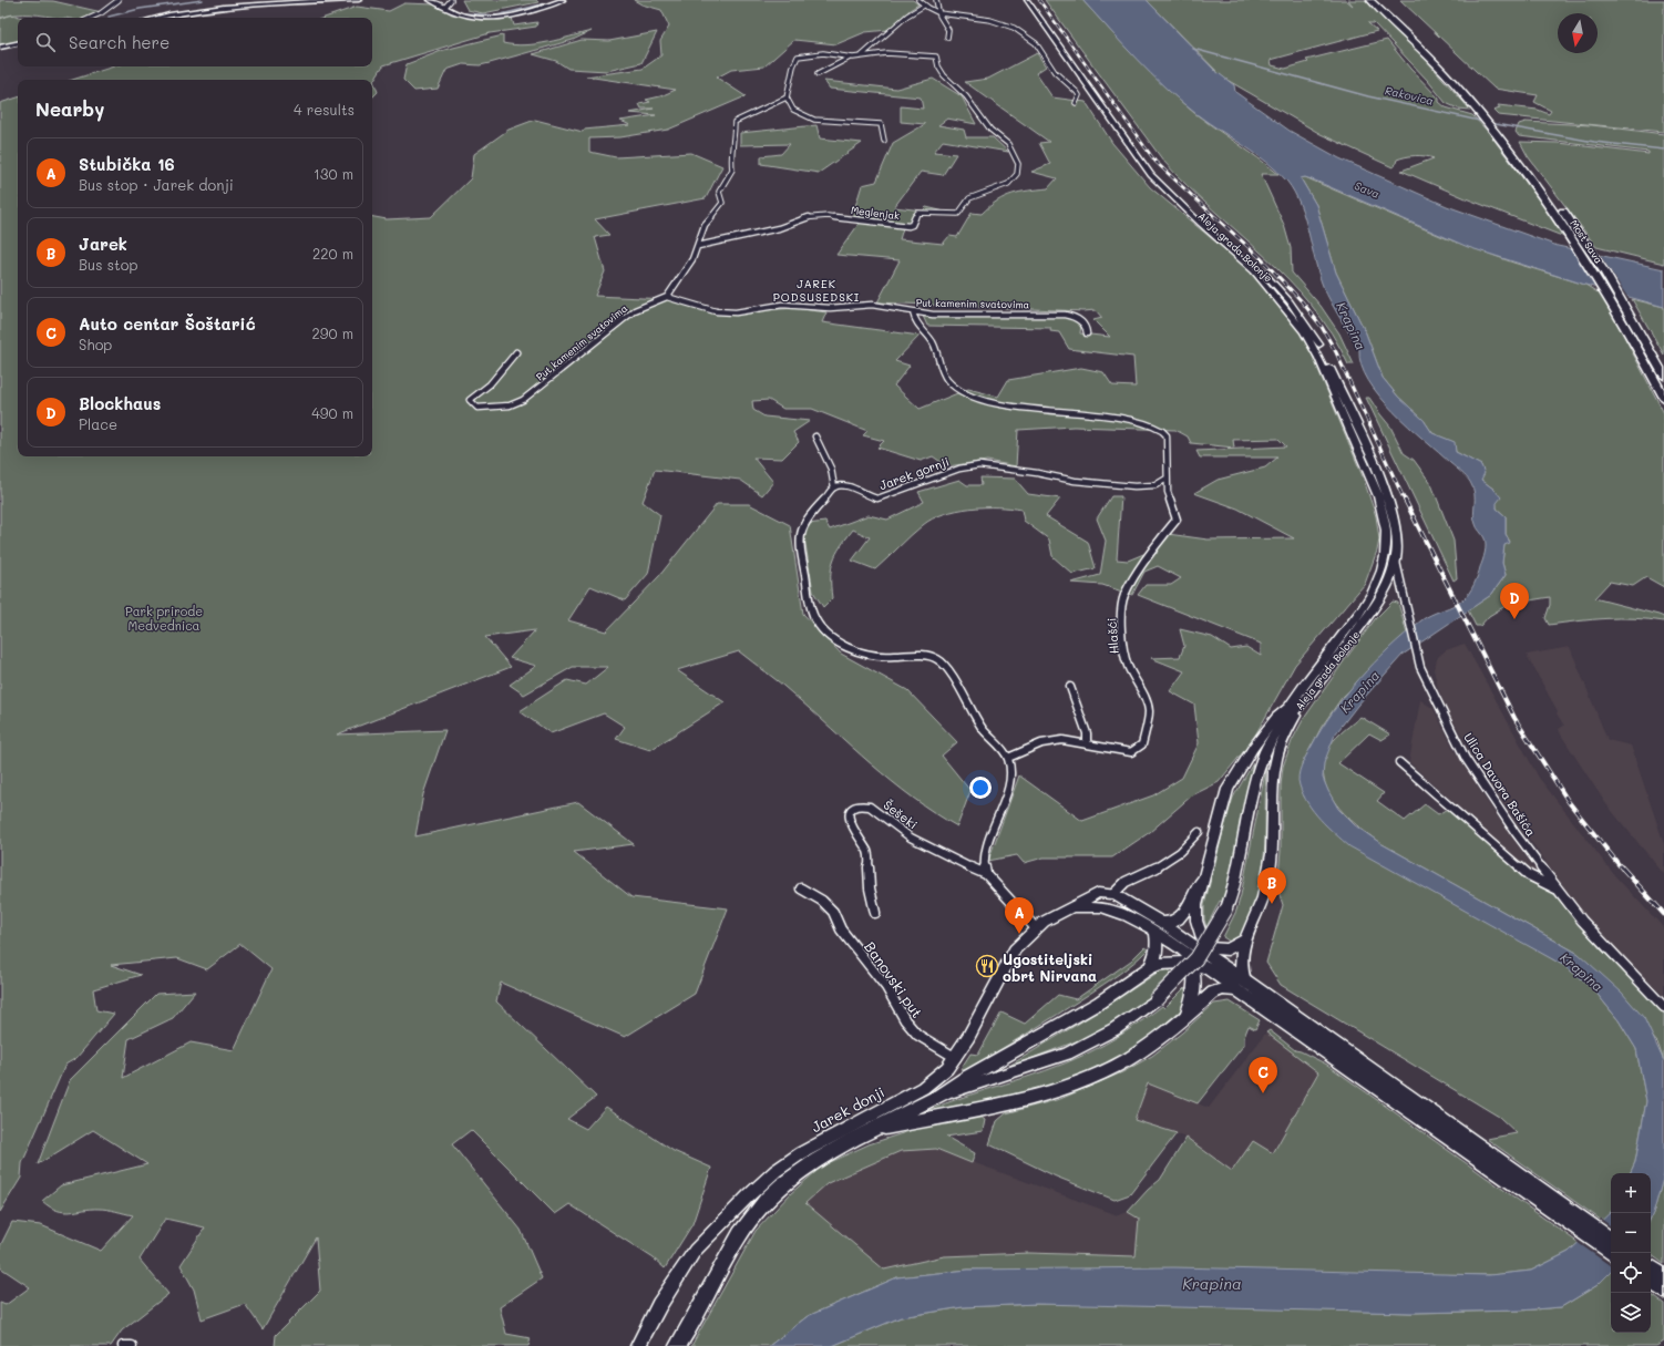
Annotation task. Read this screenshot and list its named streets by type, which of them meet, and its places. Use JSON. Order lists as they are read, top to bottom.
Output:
{
  "streets": {
    "highway": ["Most Sava"],
    "main road": ["Aleja grada Bolonje", "Jarek donji"],
    "street": [
      "Meglenjak",
      "Put kamenim svatovima",
      "Jarek gornji",
      "Hlašći",
      "Ulica Davora Bašića",
      "Šešeki",
      "Banovski put"
    ]
  },
  "crossings": [
    ["Aleja grada Bolonje", "Ulica Davora Bašića"],
    ["Jarek gornji", "Hlašći"],
    ["Banovski put", "Jarek donji"]
  ],
  "districts": ["JAREK PODSUSEDSKI"],
  "water": ["Rakovica", "Sava", "Krapina"],
  "parks": ["Park prirode Medvednica"],
  "places": {
    "restaurant": ["Ugostiteljski obrt Nirvana"]
  },
  "north": "bottom",
  "page": {
    "search": "Search here",
    "heading": ["Nearby", "4 results"],
    "list": [
      {
        "mark": "A",
        "name": "Stubička 16",
        "note": "Bus stop · Jarek donji",
        "value": "130 m"
      },
      {
        "mark": "B",
        "name": "Jarek",
        "note": "Bus stop",
        "value": "220 m"
      },
      {
        "mark": "C",
        "name": "Auto centar Šoštarić",
        "note": "Shop",
        "value": "290 m"
      },
      {
        "mark": "D",
        "name": "Blockhaus",
        "note": "Place",
        "value": "490 m"
      }
    ],
    "pins": [
      "D",
      "B",
      "A",
      "C"
    ],
    "map_buttons": ["+", "−"]
  }
}
